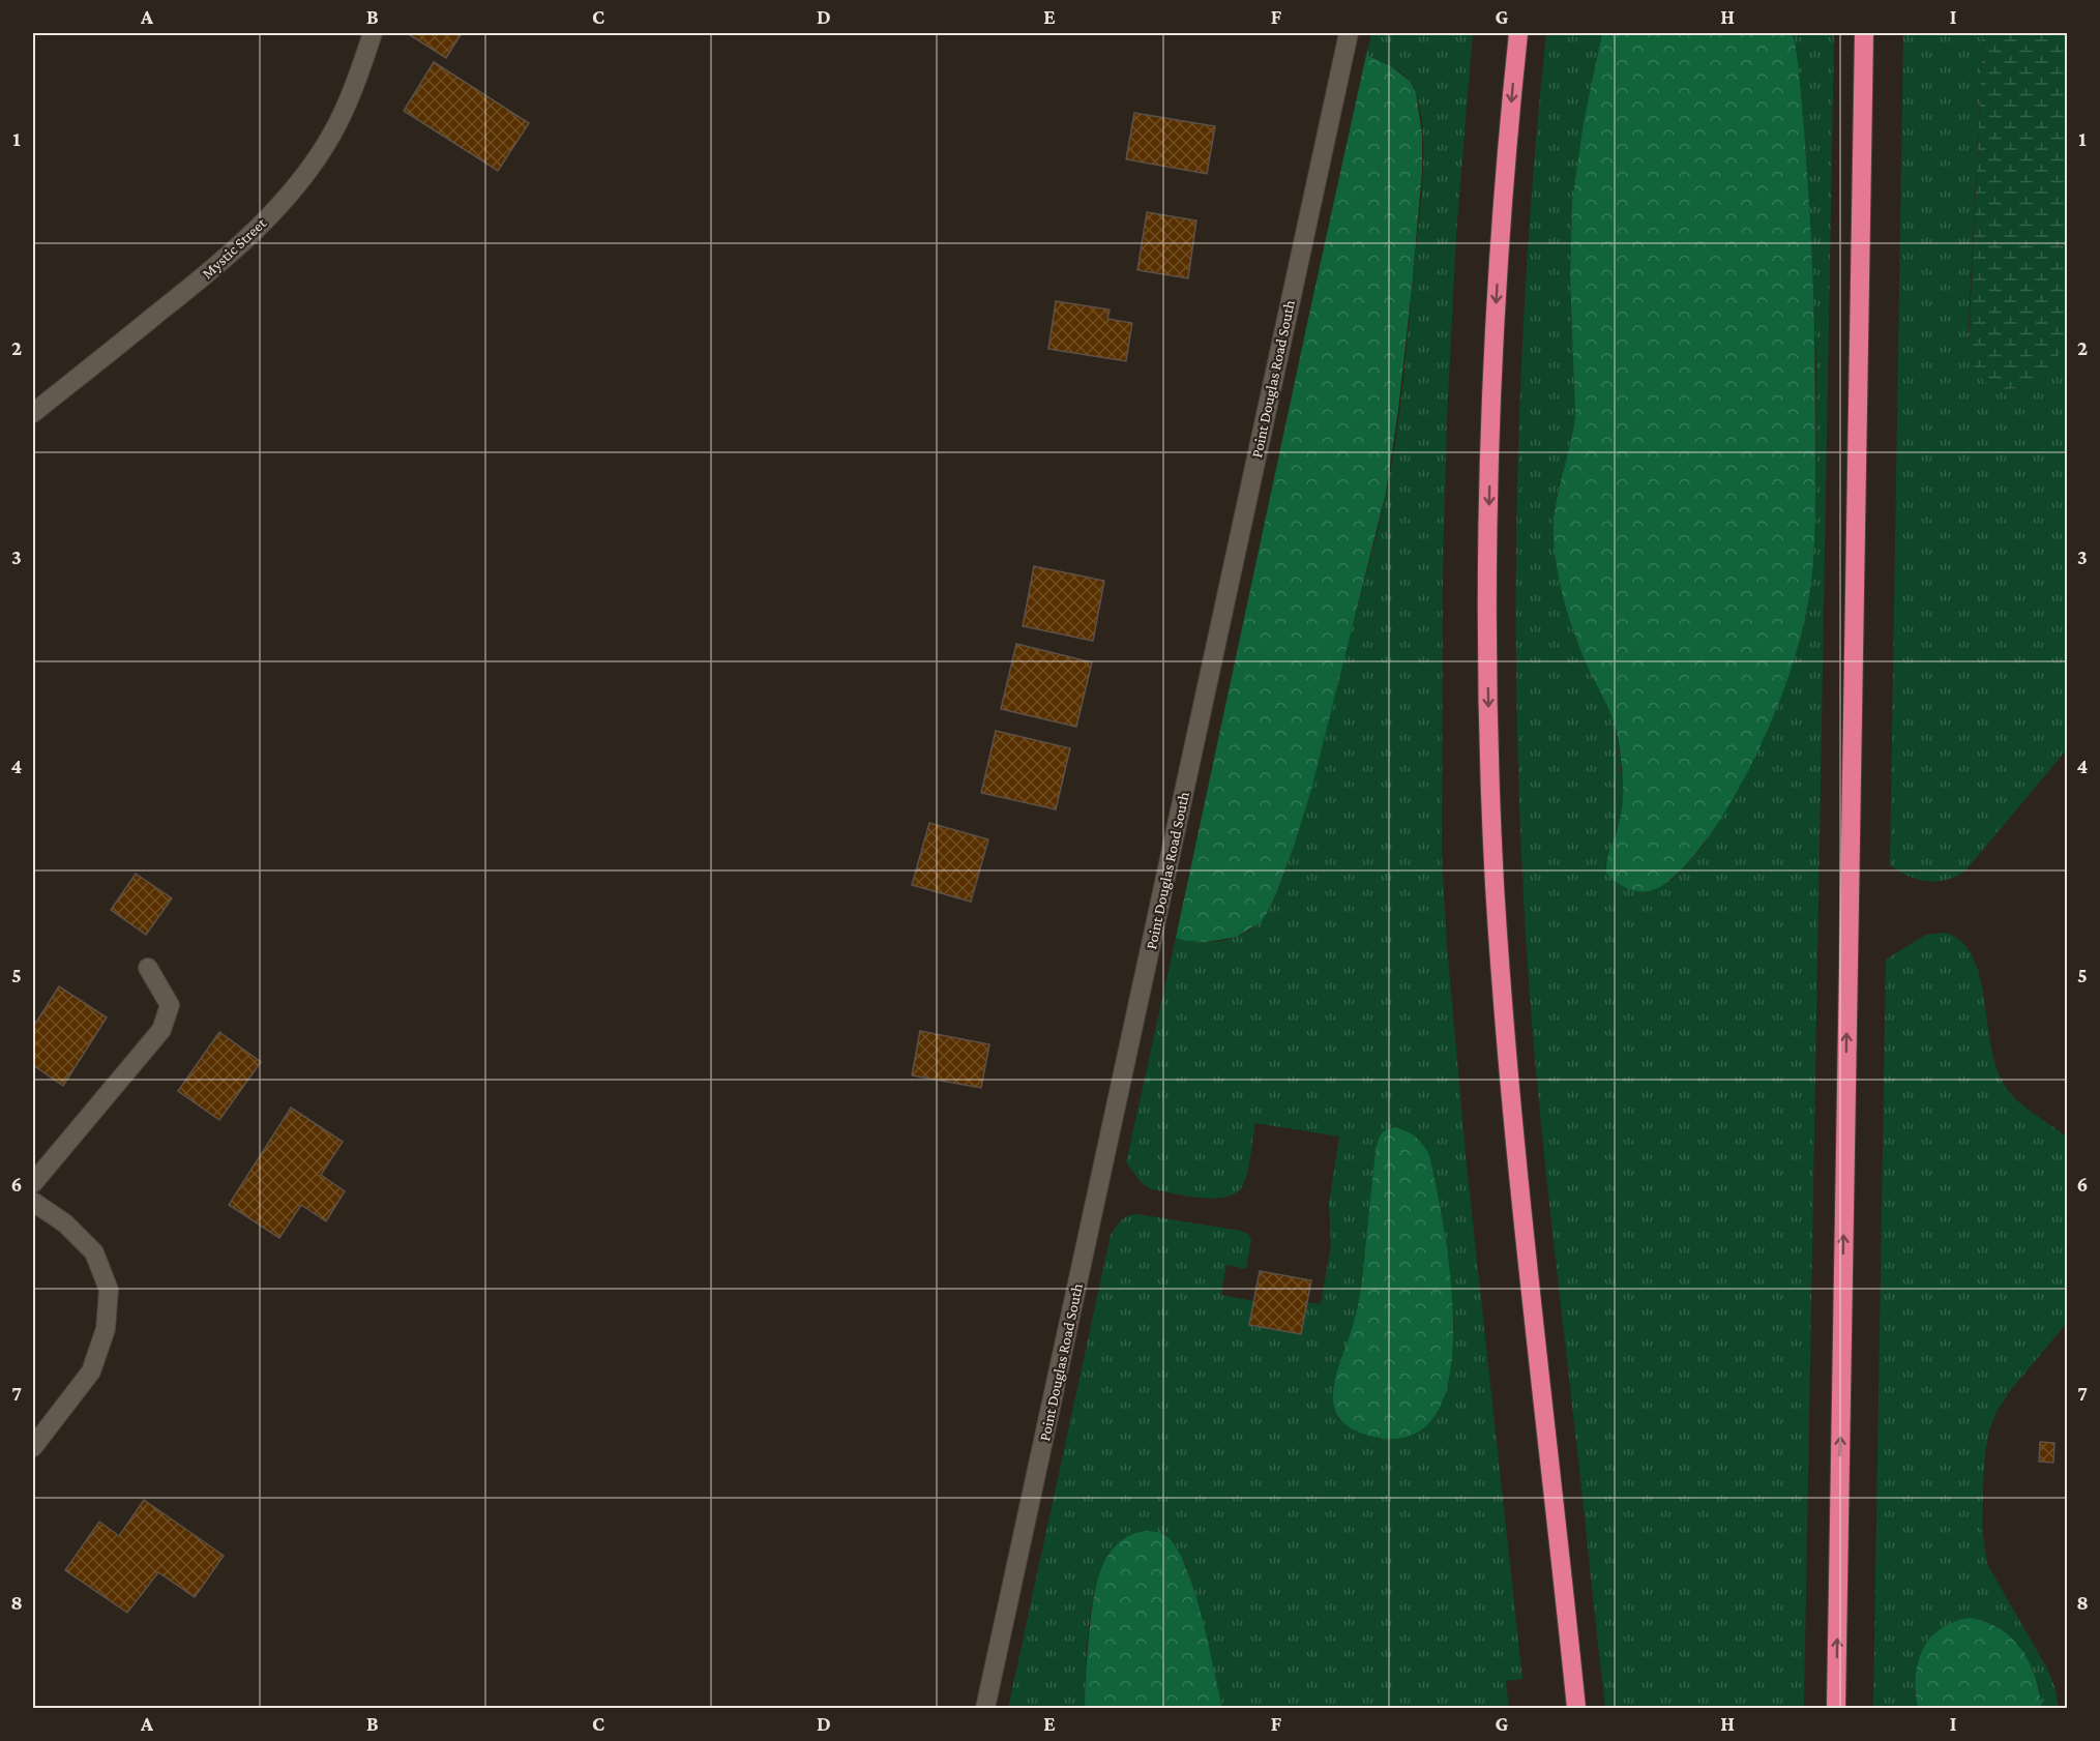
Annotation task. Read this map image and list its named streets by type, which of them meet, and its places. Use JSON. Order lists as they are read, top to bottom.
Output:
{
  "streets": {
    "street": ["Mystic Street", "Point Douglas Road South"]
  },
  "grid": {
    "columns": [
      "A",
      "B",
      "C",
      "D",
      "E",
      "F",
      "G",
      "H",
      "I"
    ],
    "rows": [
      "1",
      "2",
      "3",
      "4",
      "5",
      "6",
      "7",
      "8"
    ]
  }
}
